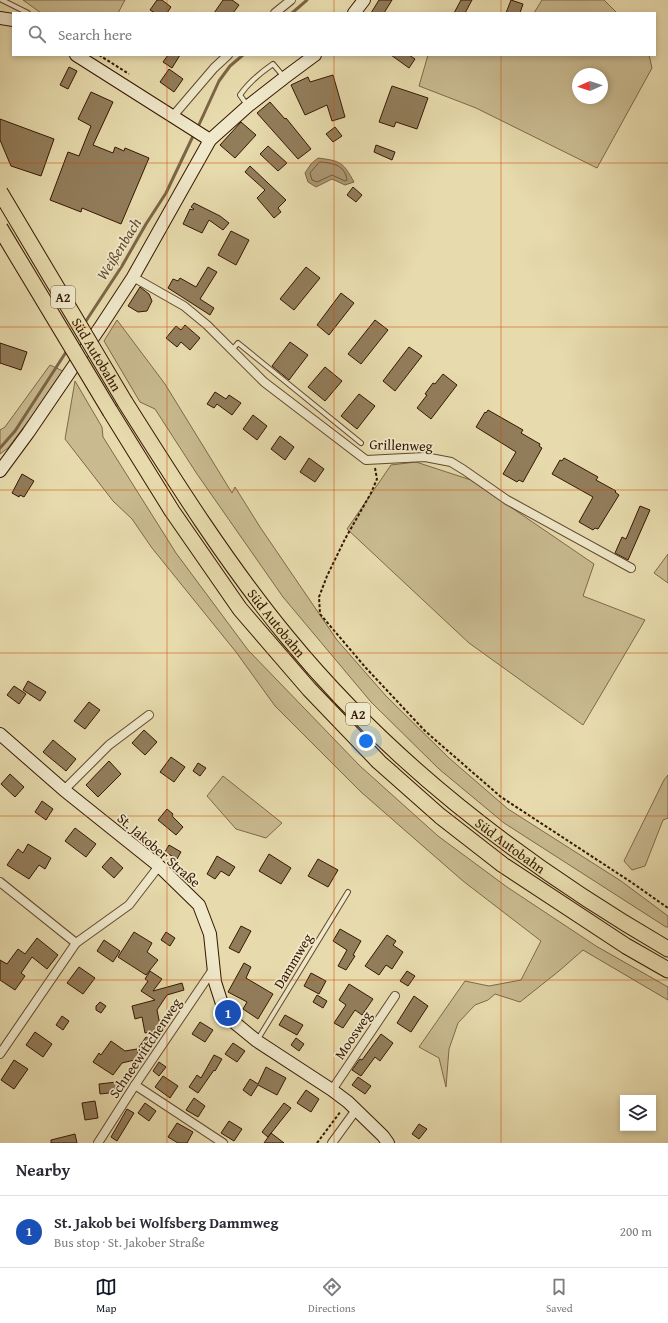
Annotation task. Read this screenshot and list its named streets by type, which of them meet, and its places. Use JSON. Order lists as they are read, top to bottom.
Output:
{
  "streets": {
    "highway": ["A2", "Süd Autobahn"],
    "main road": ["St. Jakober Straße"],
    "street": ["Grillenweg", "Moosweg", "Schneewittchenweg"],
    "lane": ["Dammweg"]
  },
  "crossings": [
    ["St. Jakober Straße", "Dammweg"],
    ["St. Jakober Straße", "Moosweg"],
    ["St. Jakober Straße", "Schneewittchenweg"]
  ],
  "water": ["Weißenbach"],
  "north": "left",
  "page": {
    "search": "Search here",
    "pins": "1",
    "heading": "Nearby",
    "list": [
      {
        "mark": "1",
        "name": "St. Jakob bei Wolfsberg Dammweg",
        "note": "Bus stop · St. Jakober Straße",
        "value": "200 m"
      }
    ],
    "nav": ["Map", "Directions", "Saved"]
  }
}
